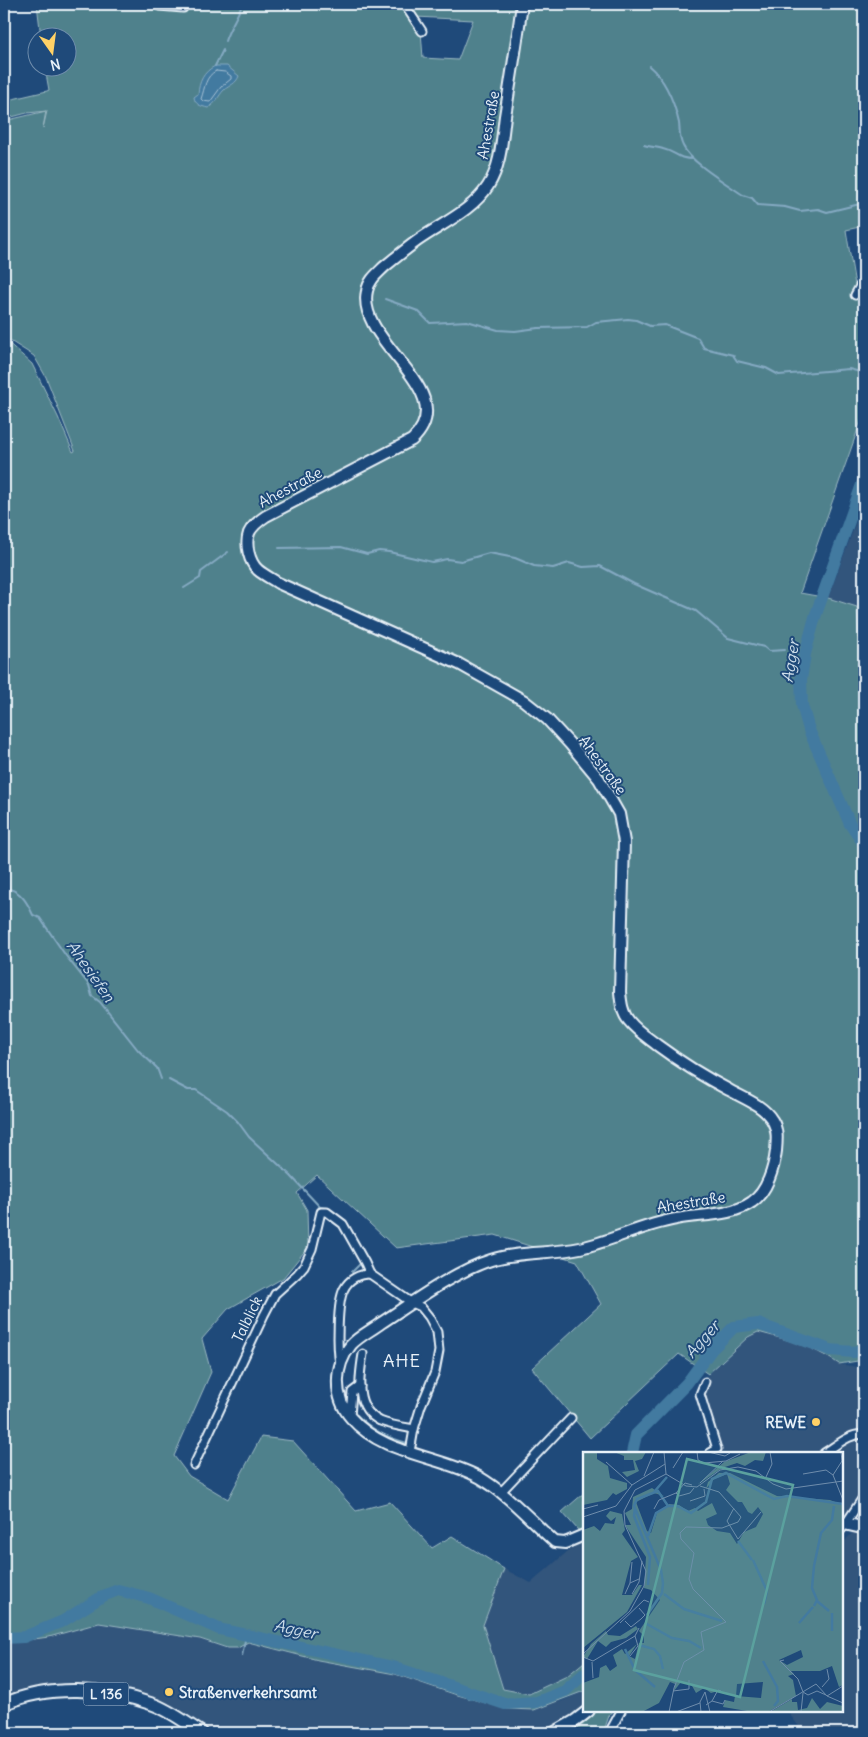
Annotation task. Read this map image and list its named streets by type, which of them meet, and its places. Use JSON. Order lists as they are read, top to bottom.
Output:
{
  "streets": {
    "main road": ["Ahestraße", "L 136"],
    "street": ["Talblick"]
  },
  "crossings": [
    ["Ahestraße", "Talblick"]
  ],
  "districts": ["AHE"],
  "water": ["Agger", "Ahesiefen"],
  "places": ["REWE", "Straßenverkehrsamt"],
  "north": "bottom"
}
